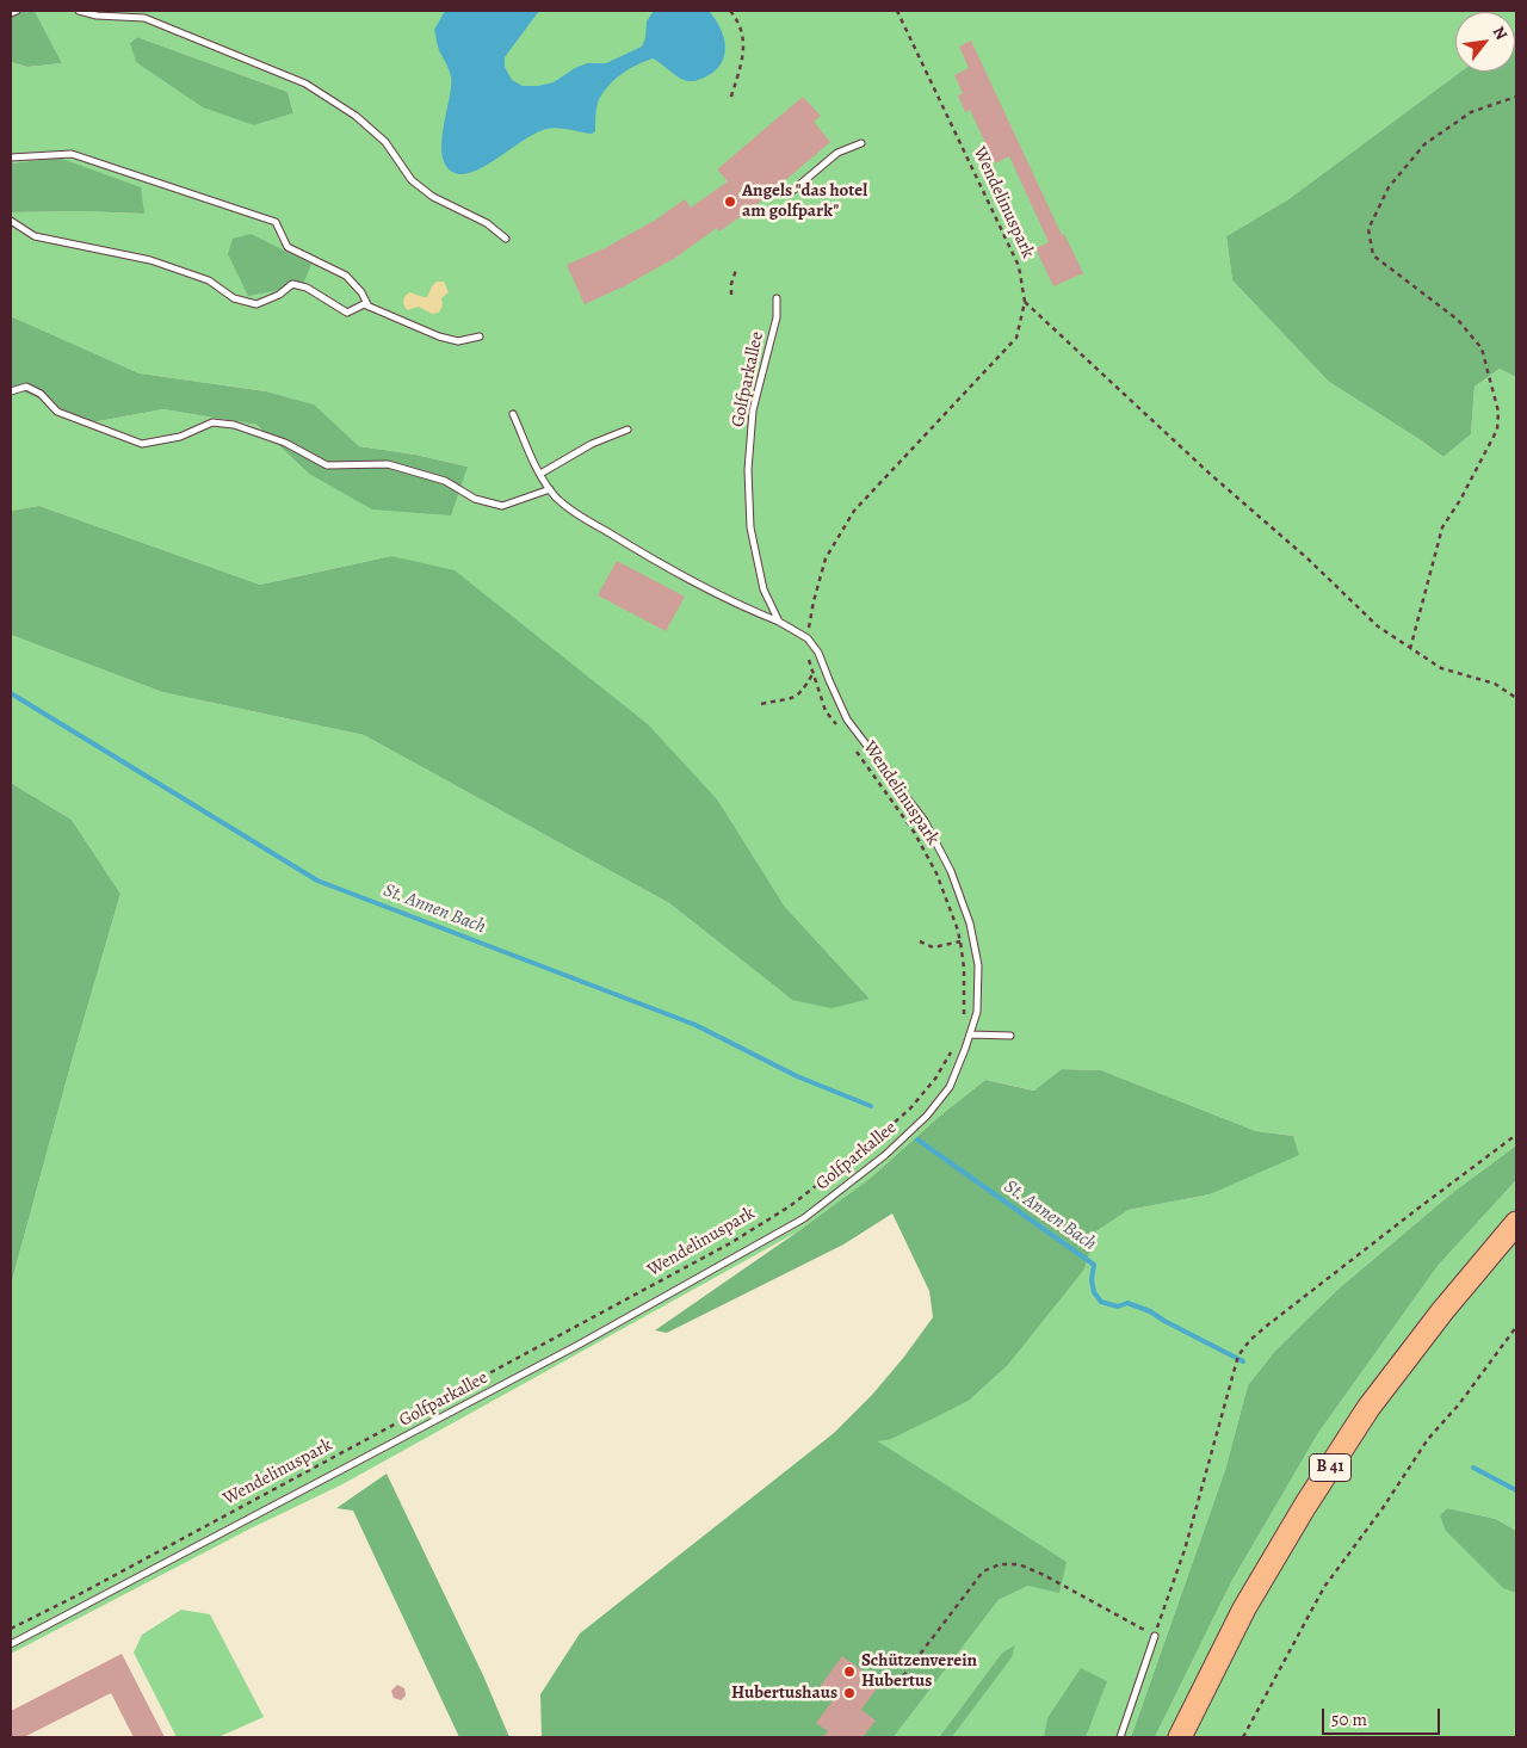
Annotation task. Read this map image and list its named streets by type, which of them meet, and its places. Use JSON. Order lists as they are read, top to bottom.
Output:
{
  "streets": {
    "highway": ["B 41"],
    "lane": ["Golfparkallee"],
    "path": ["Wendelinuspark"]
  },
  "crossings": [
    ["Wendelinuspark", "Golfparkallee"]
  ],
  "water": ["St. Annen Bach"],
  "places": ["Angels \"das hotel am golfpark\"", "Schützenverein Hubertus", "Hubertushaus"],
  "scale_bar": "50 m",
  "north": "top right"
}
